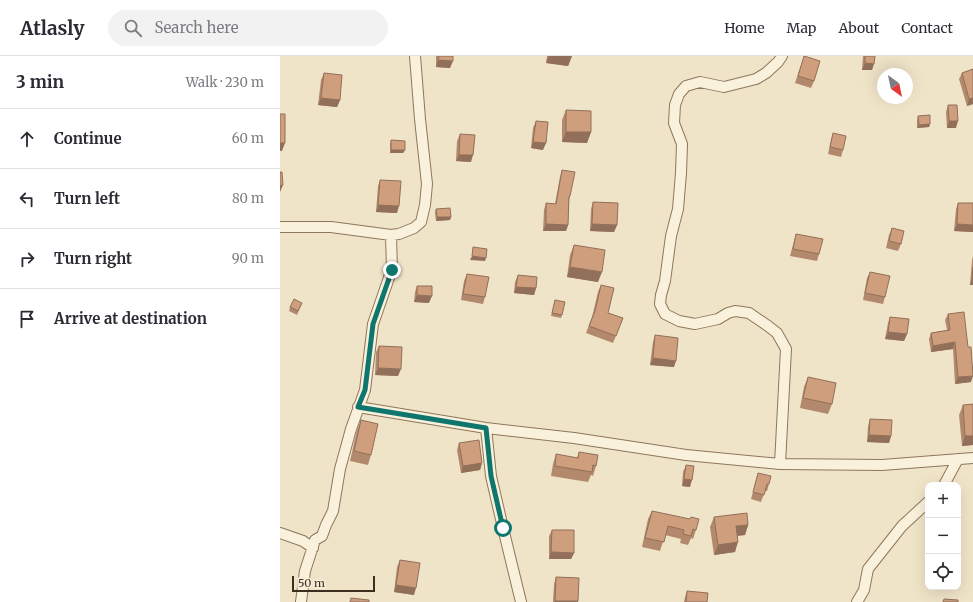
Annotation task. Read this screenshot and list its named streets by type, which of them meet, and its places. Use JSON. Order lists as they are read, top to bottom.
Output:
{
  "scale_bar": "50 m",
  "north": "bottom right",
  "page": {
    "header": "Atlasly",
    "search": "Search here",
    "nav": [
      "Home",
      "Map",
      "About",
      "Contact"
    ],
    "heading": ["3 min", "Walk · 230 m"],
    "list": [
      ["Continue", "60 m"],
      ["Turn left", "80 m"],
      ["Turn right", "90 m"],
      "Arrive at destination"
    ],
    "map_buttons": ["+", "−"],
    "scale": "50 m"
  }
}
